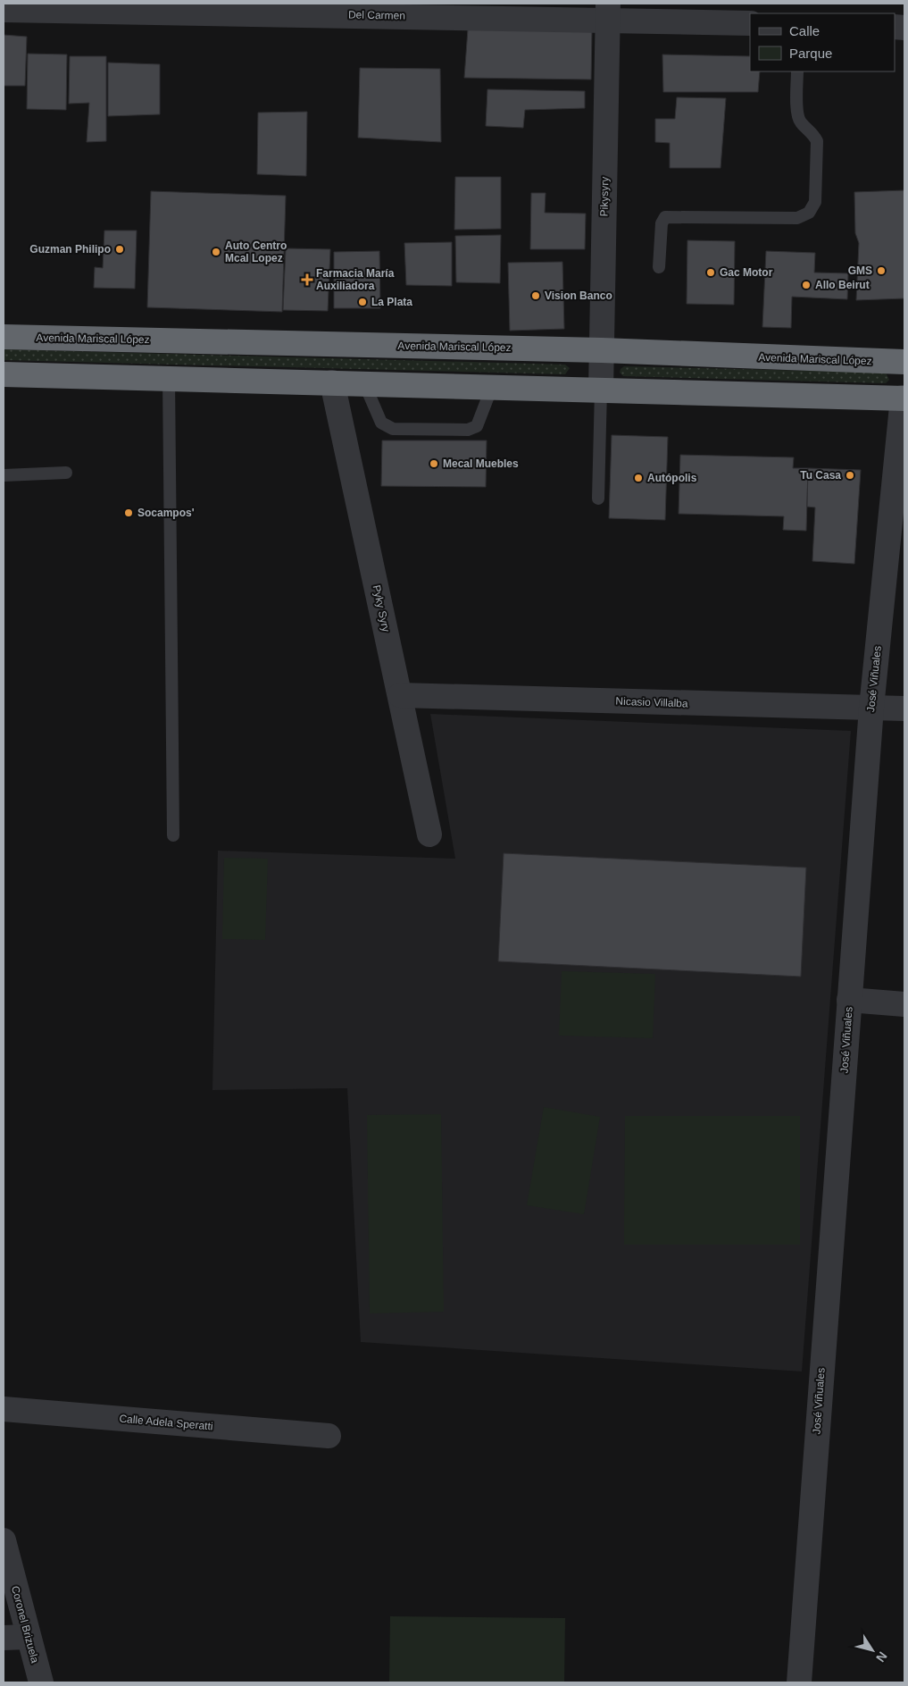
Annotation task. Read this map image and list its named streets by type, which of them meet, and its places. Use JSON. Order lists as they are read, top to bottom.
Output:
{
  "streets": {
    "highway": ["Avenida Mariscal López"],
    "street": [
      "Del Carmen",
      "Pikysyry",
      "Pyky Syry",
      "José Viñuales",
      "Nicasio Villalba",
      "Calle Adela Speratti",
      "Coronel Brizuela"
    ]
  },
  "crossings": [
    ["Del Carmen", "Pikysyry"],
    ["Pikysyry", "Avenida Mariscal López"],
    ["Pyky Syry", "Nicasio Villalba"],
    ["José Viñuales", "Nicasio Villalba"]
  ],
  "places": {
    "other": [
      "Guzman Philipo",
      "Auto Centro Mcal Lopez",
      "GMS",
      "Gac Motor",
      "Allo Beirut",
      "Vision Banco",
      "La Plata",
      "Mecal Muebles",
      "Tu Casa",
      "Autópolis",
      "Socampos'"
    ],
    "health": ["Farmacia María Auxiliadora"]
  },
  "legend": ["Calle", "Parque"],
  "north": "bottom right"
}
